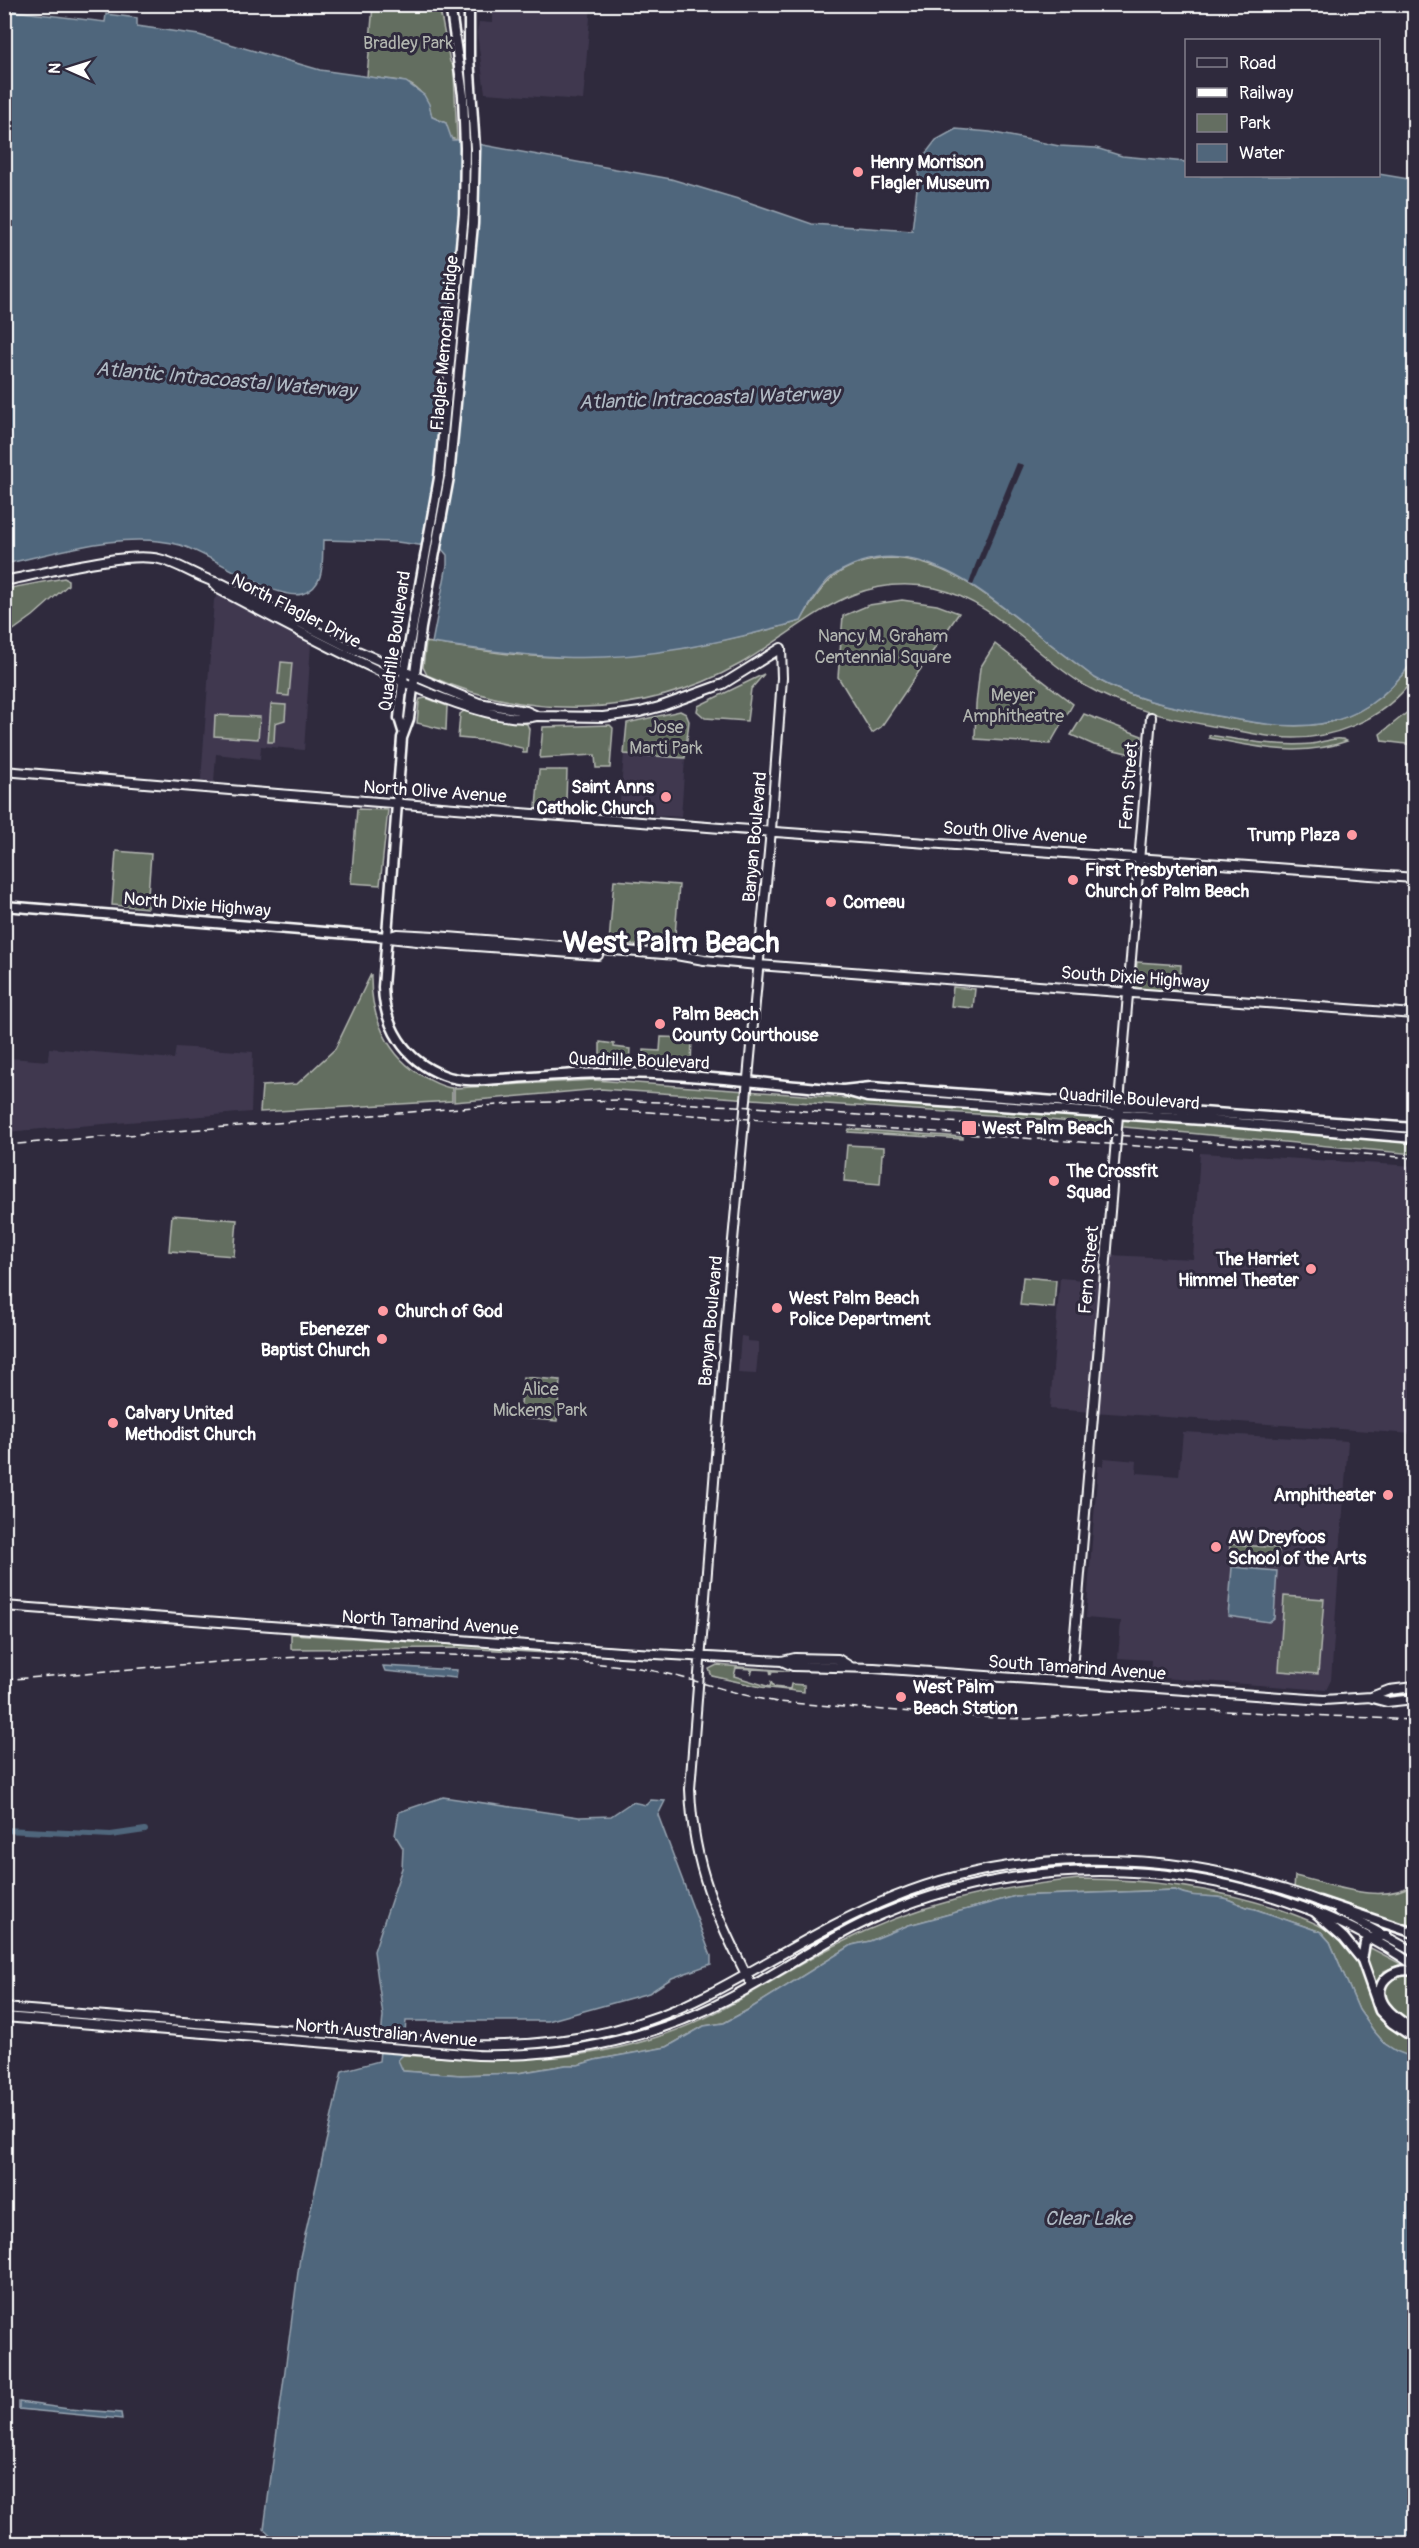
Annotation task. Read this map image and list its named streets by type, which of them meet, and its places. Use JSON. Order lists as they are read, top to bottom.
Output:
{
  "streets": {
    "main road": ["Flagler Memorial Bridge", "Quadrille Boulevard", "North Dixie Highway"],
    "street": [
      "North Flagler Drive",
      "Fern Street",
      "North Olive Avenue",
      "South Olive Avenue",
      "Banyan Boulevard",
      "South Dixie Highway",
      "North Tamarind Avenue",
      "South Tamarind Avenue",
      "North Australian Avenue"
    ]
  },
  "crossings": [
    ["Flagler Memorial Bridge", "Quadrille Boulevard"],
    ["North Flagler Drive", "Quadrille Boulevard"],
    ["North Flagler Drive", "Banyan Boulevard"],
    ["Quadrille Boulevard", "Fern Street"],
    ["Quadrille Boulevard", "Banyan Boulevard"],
    ["Quadrille Boulevard", "North Dixie Highway"],
    ["Fern Street", "South Olive Avenue"],
    ["Fern Street", "South Dixie Highway"],
    ["Fern Street", "South Tamarind Avenue"],
    ["North Olive Avenue", "South Olive Avenue"],
    ["North Olive Avenue", "Banyan Boulevard"],
    ["Banyan Boulevard", "North Dixie Highway"],
    ["Banyan Boulevard", "North Tamarind Avenue"],
    ["Banyan Boulevard", "North Australian Avenue"],
    ["North Dixie Highway", "South Dixie Highway"],
    ["North Tamarind Avenue", "South Tamarind Avenue"]
  ],
  "districts": ["West Palm Beach"],
  "water": ["Atlantic Intracoastal Waterway", "Clear Lake"],
  "parks": [
    "Bradley Park",
    "Nancy M. Graham Centennial Square",
    "Meyer Amphitheatre",
    "Jose Marti Park",
    "Alice Mickens Park"
  ],
  "places": {
    "other": [
      "Henry Morrison Flagler Museum",
      "Saint Anns Catholic Church",
      "Trump Plaza",
      "First Presbyterian Church of Palm Beach",
      "Comeau",
      "Palm Beach County Courthouse",
      "The Crossfit Squad",
      "The Harriet Himmel Theater",
      "West Palm Beach Police Department",
      "Church of God",
      "Ebenezer Baptist Church",
      "Calvary United Methodist Church",
      "Amphitheater",
      "AW Dreyfoos School of the Arts",
      "West Palm Beach Station"
    ],
    "transit": ["West Palm Beach"]
  },
  "legend": [
    "Road",
    "Railway",
    "Park",
    "Water"
  ],
  "north": "left"
}
